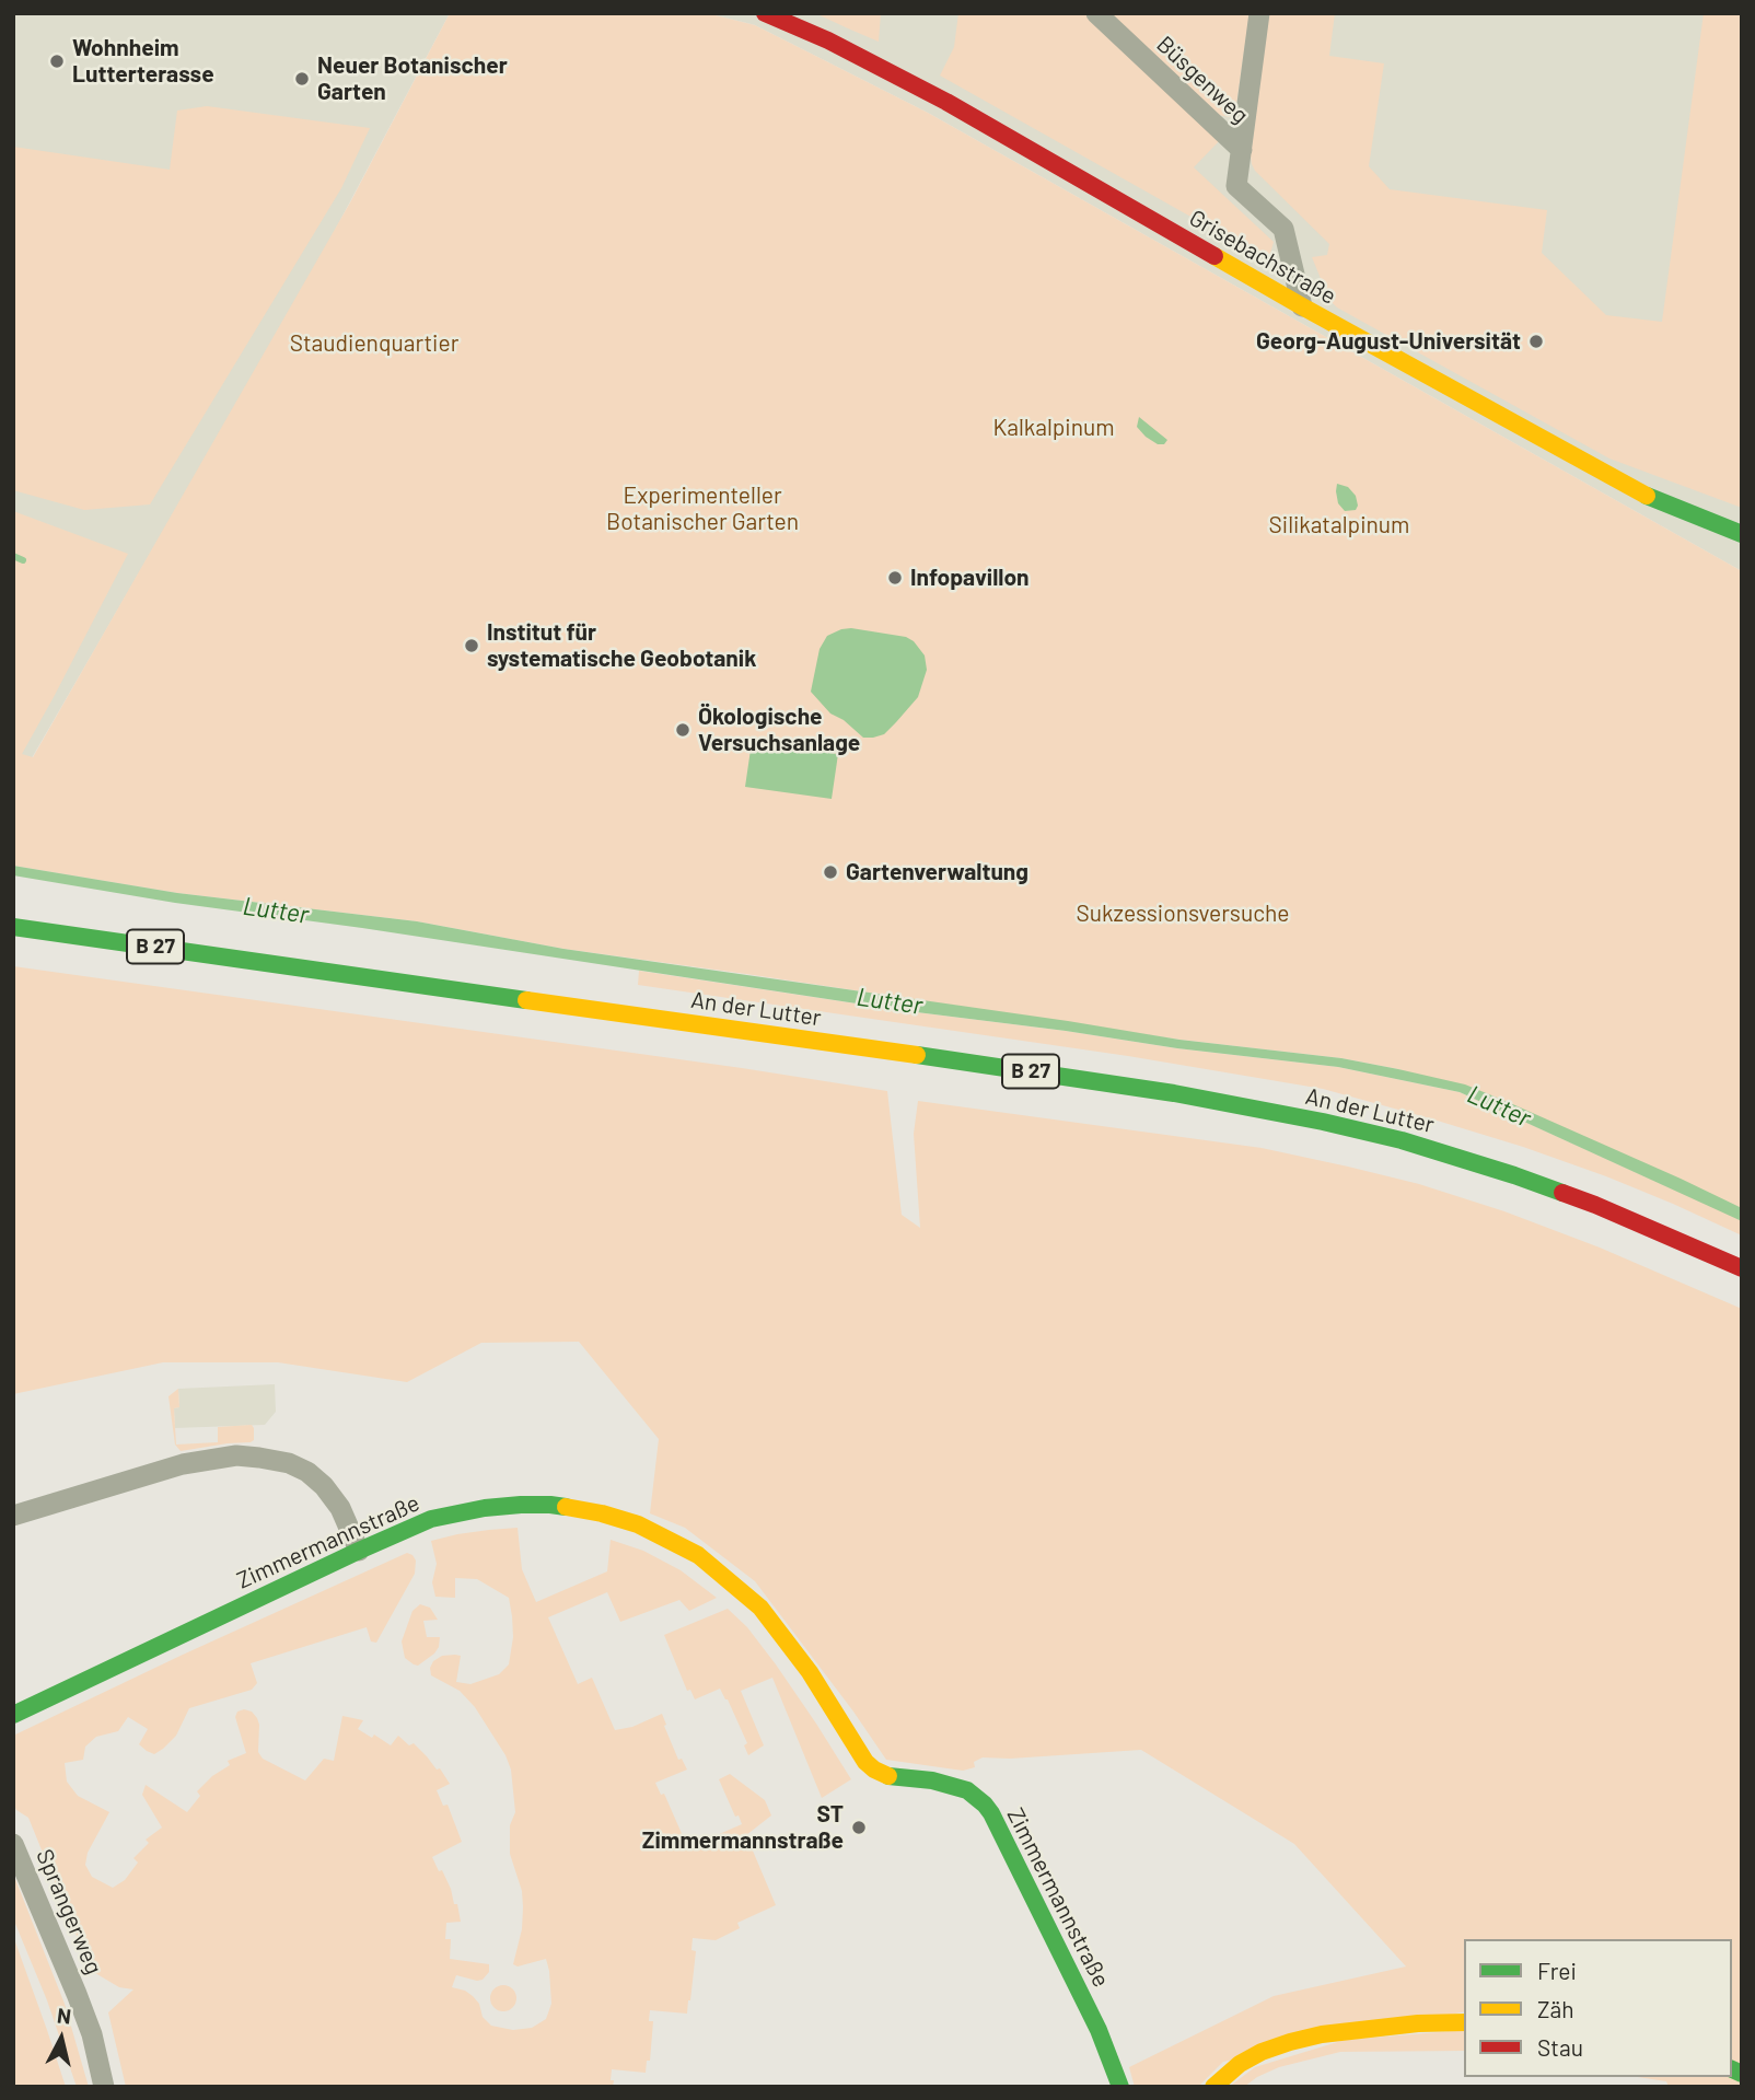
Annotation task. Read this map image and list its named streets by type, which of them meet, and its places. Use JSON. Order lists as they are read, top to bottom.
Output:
{
  "streets": {
    "street": [
      "Büsgenweg",
      "Grisebachstraße",
      "B 27",
      "An der Lutter",
      "Zimmermannstraße",
      "Sprangerweg"
    ]
  },
  "crossings": [
    ["Büsgenweg", "Grisebachstraße"]
  ],
  "water": ["Lutter"],
  "parks": [
    "Staudienquartier",
    "Kalkalpinum",
    "Experimenteller Botanischer Garten",
    "Silikatalpinum",
    "Sukzessionsversuche"
  ],
  "places": [
    "Wohnheim Lutterterasse",
    "Neuer Botanischer Garten",
    "Georg-August-Universität",
    "Infopavillon",
    "Institut für systematische Geobotanik",
    "Ökologische Versuchsanlage",
    "Gartenverwaltung",
    "ST Zimmermannstraße"
  ],
  "legend": ["Frei", "Zäh", "Stau"],
  "north": "top"
}
